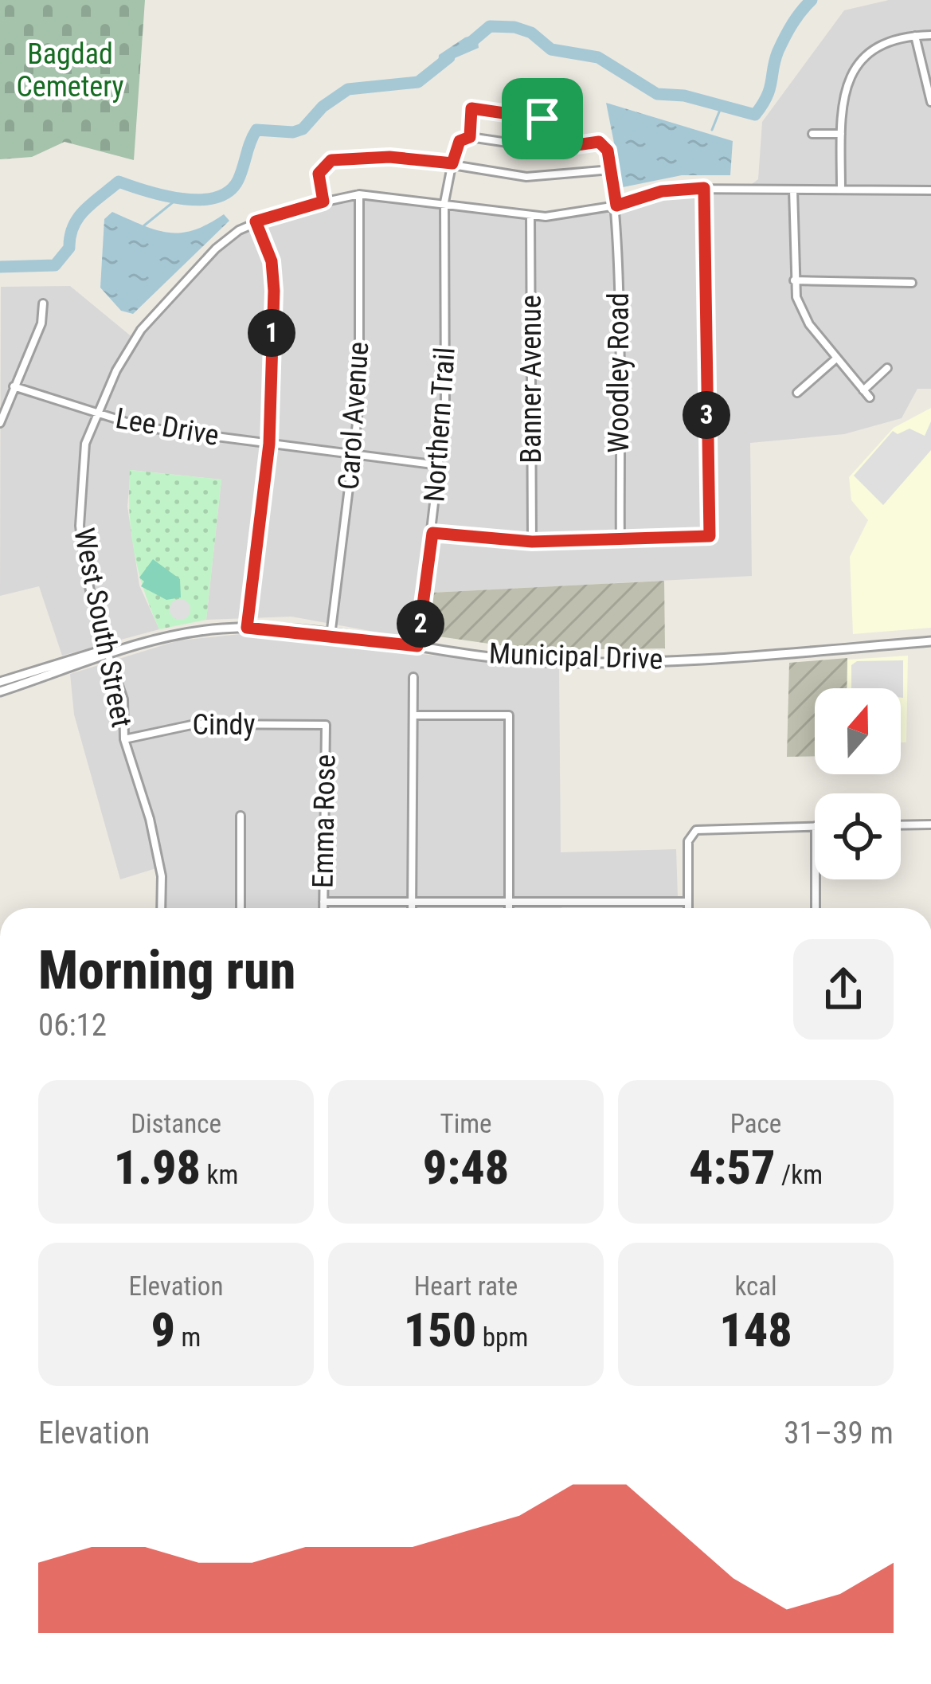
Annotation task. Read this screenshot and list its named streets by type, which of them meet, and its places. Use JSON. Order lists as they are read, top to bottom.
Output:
{
  "streets": {
    "street": [
      "Woodley Road",
      "Banner Avenue",
      "Carol Avenue",
      "Northern Trail",
      "Lee Drive",
      "West South Street",
      "Municipal Drive",
      "Cindy",
      "Emma Rose"
    ]
  },
  "crossings": [
    ["Woodley Road", "West South Street"],
    ["Banner Avenue", "West South Street"],
    ["Carol Avenue", "Lee Drive"],
    ["Carol Avenue", "West South Street"],
    ["Carol Avenue", "Municipal Drive"],
    ["Northern Trail", "Lee Drive"],
    ["Northern Trail", "West South Street"],
    ["Northern Trail", "Municipal Drive"],
    ["Lee Drive", "West South Street"],
    ["West South Street", "Municipal Drive"],
    ["West South Street", "Cindy"],
    ["Cindy", "Emma Rose"]
  ],
  "parks": ["Bagdad Cemetery"],
  "north": "top",
  "page": {
    "pins": ["1", "3", "2"],
    "heading": ["Morning run", "06:12"],
    "stats": [
      ["Distance", "1.98 km"],
      ["Time", "9:48"],
      ["Pace", "4:57 /km"],
      ["Elevation", "9 m"],
      ["Heart rate", "150 bpm"],
      ["kcal", "148"]
    ],
    "chart": ["Elevation", "31–39 m"]
  }
}
